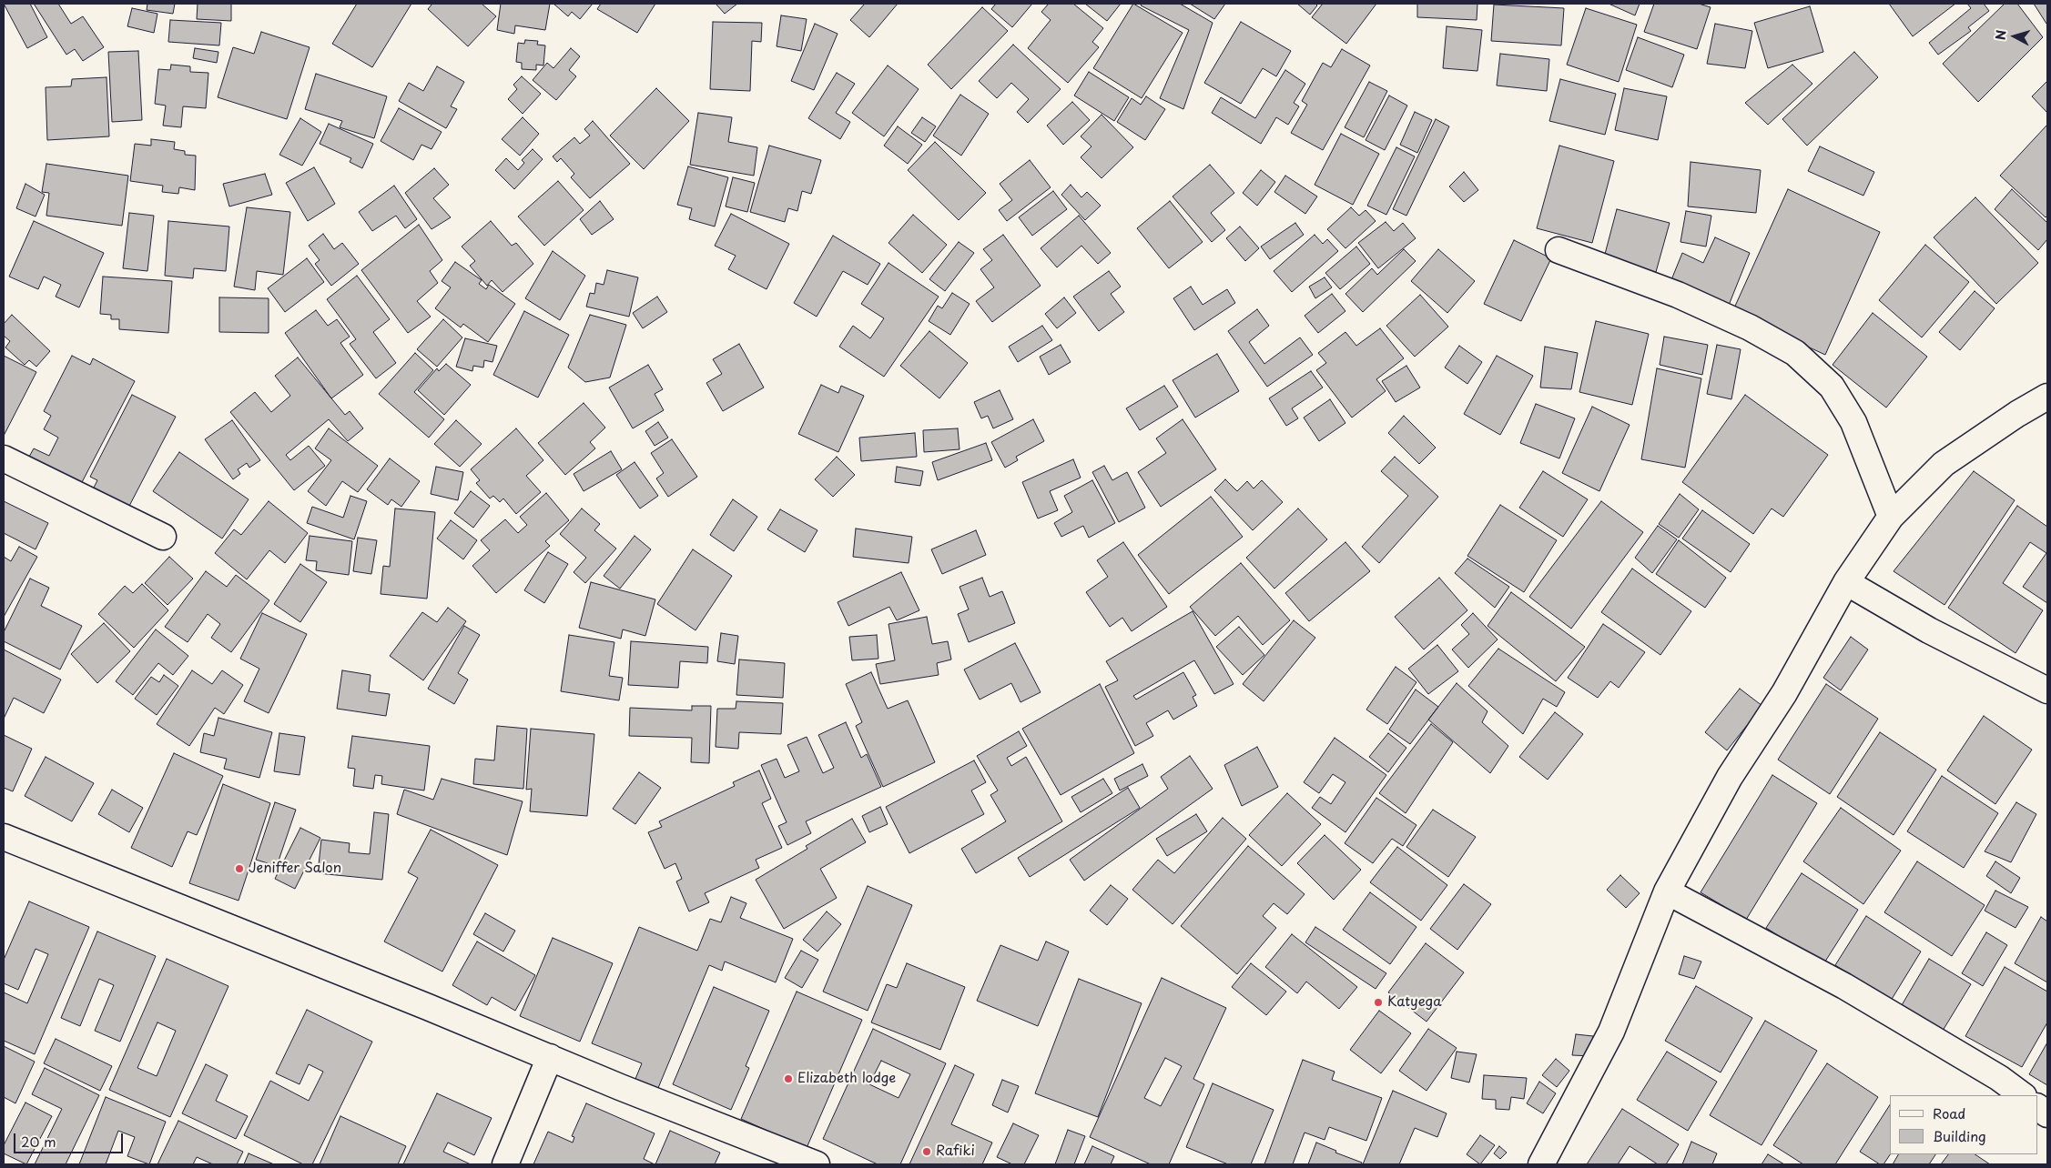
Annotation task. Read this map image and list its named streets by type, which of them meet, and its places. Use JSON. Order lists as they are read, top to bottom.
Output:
{
  "places": [
    "Jeniffer Salon",
    "Katyega",
    "Elizabeth lodge",
    "Rafiki"
  ],
  "legend": ["Road", "Building"],
  "scale_bar": "20 m",
  "north": "left"
}
